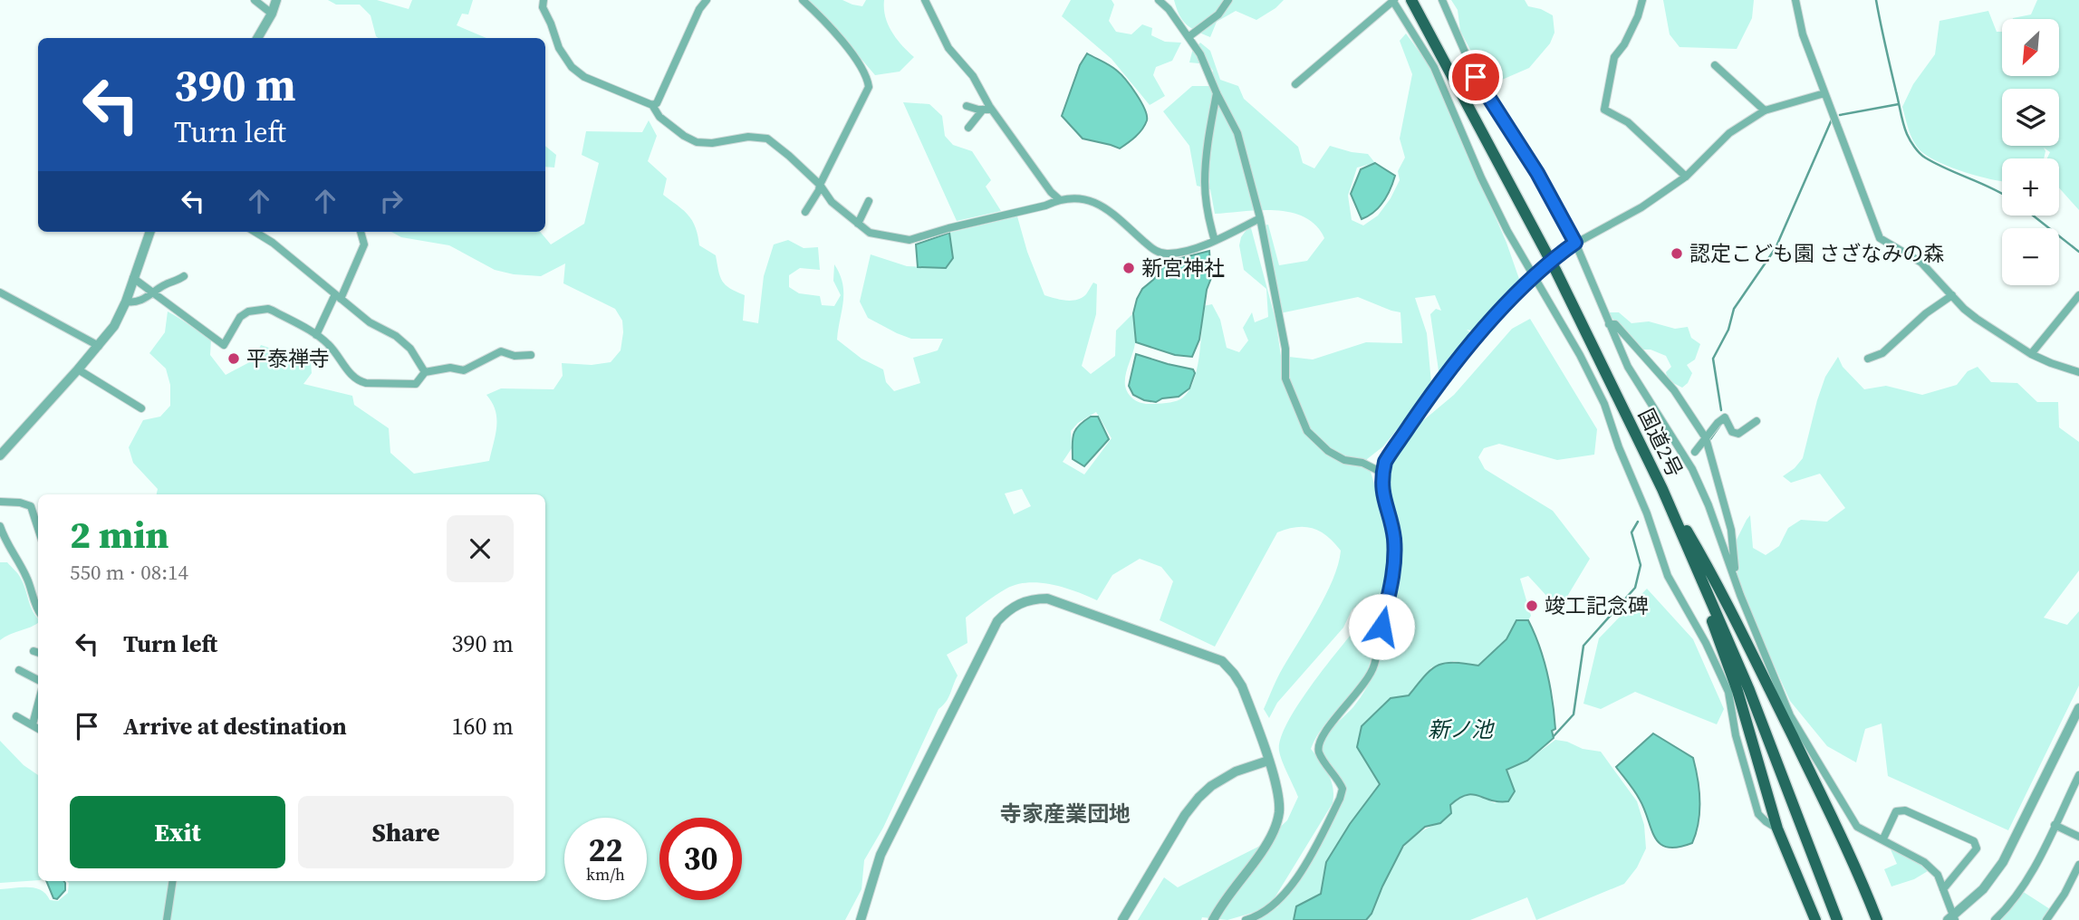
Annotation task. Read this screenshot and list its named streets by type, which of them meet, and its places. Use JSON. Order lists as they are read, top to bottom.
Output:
{
  "streets": {
    "highway": ["国道2号"]
  },
  "districts": ["寺家産業団地"],
  "water": ["新ノ池"],
  "places": [
    "認定こども園 さざなみの森",
    "新宮神社",
    "平泰禅寺",
    "竣工記念碑"
  ],
  "north": "bottom left",
  "page": {
    "map_buttons": ["+", "−"],
    "turn": ["390 m", "Turn left"],
    "heading": ["2 min", "550 m · 08:14"],
    "list": [
      {
        "name": "Turn left",
        "value": "390 m"
      },
      {
        "name": "Arrive at destination",
        "value": "160 m"
      }
    ],
    "buttons": ["Exit", "Share"],
    "speed": "22 km/h",
    "limit": "30"
  }
}
